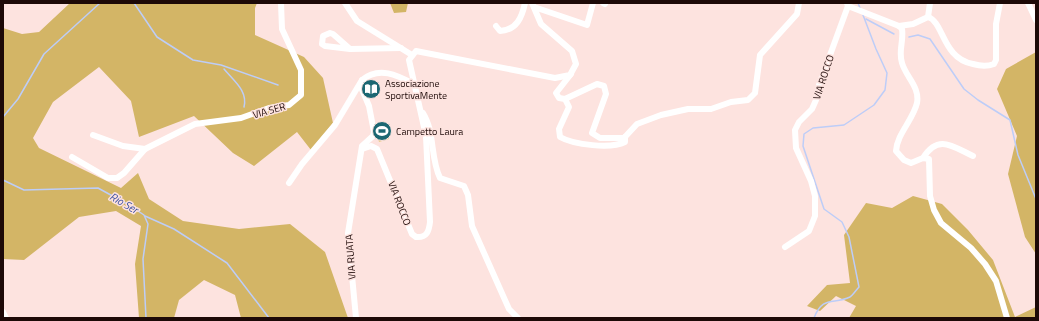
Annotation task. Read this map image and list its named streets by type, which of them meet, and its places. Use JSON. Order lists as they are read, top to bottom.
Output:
{
  "streets": {
    "street": ["VIA ROCCO", "VIA SER", "VIA RUATA"]
  },
  "crossings": [
    ["VIA ROCCO", "VIA RUATA"]
  ],
  "water": ["Rio Ser"],
  "places": {
    "library": ["Associazione SportivaMente"],
    "sports": ["Campetto Laura"]
  }
}
